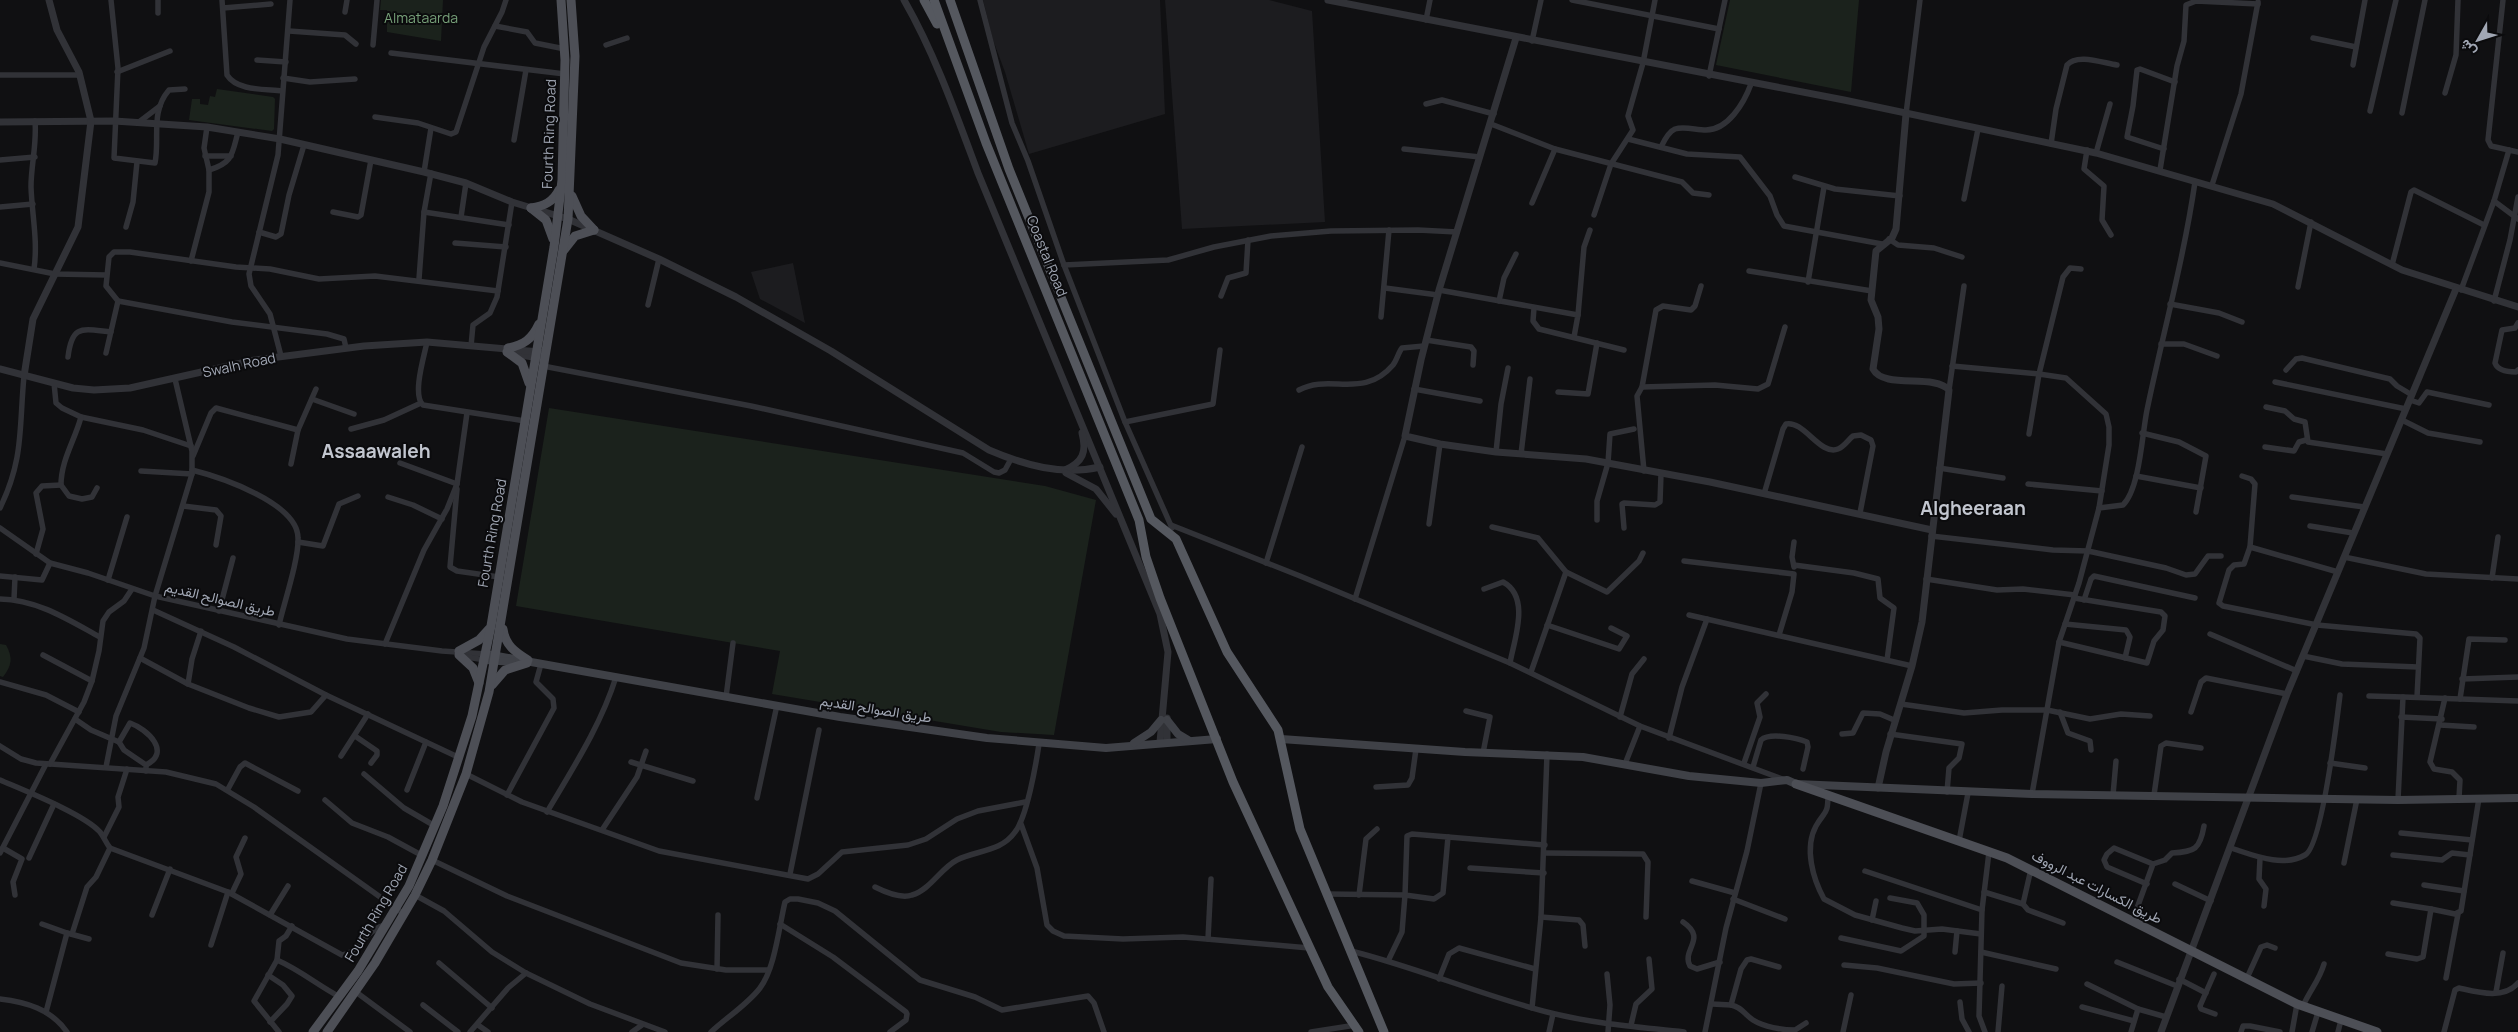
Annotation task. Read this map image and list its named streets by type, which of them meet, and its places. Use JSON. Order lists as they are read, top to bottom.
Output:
{
  "streets": {
    "highway": ["Coastal Road"],
    "main road": ["Fourth Ring Road", "طريق الصوالح القديم", "طريق الكسارات عبد الرووف"],
    "street": ["Swalh Road"]
  },
  "crossings": [
    ["Fourth Ring Road", "Swalh Road"],
    ["Fourth Ring Road", "طريق الصوالح القديم"],
    ["Coastal Road", "طريق الصوالح القديم"],
    ["Swalh Road", "طريق الصوالح القديم"]
  ],
  "districts": ["Assaawaleh", "Algheeraan"],
  "parks": ["Almataarda"],
  "north": "bottom left"
}
